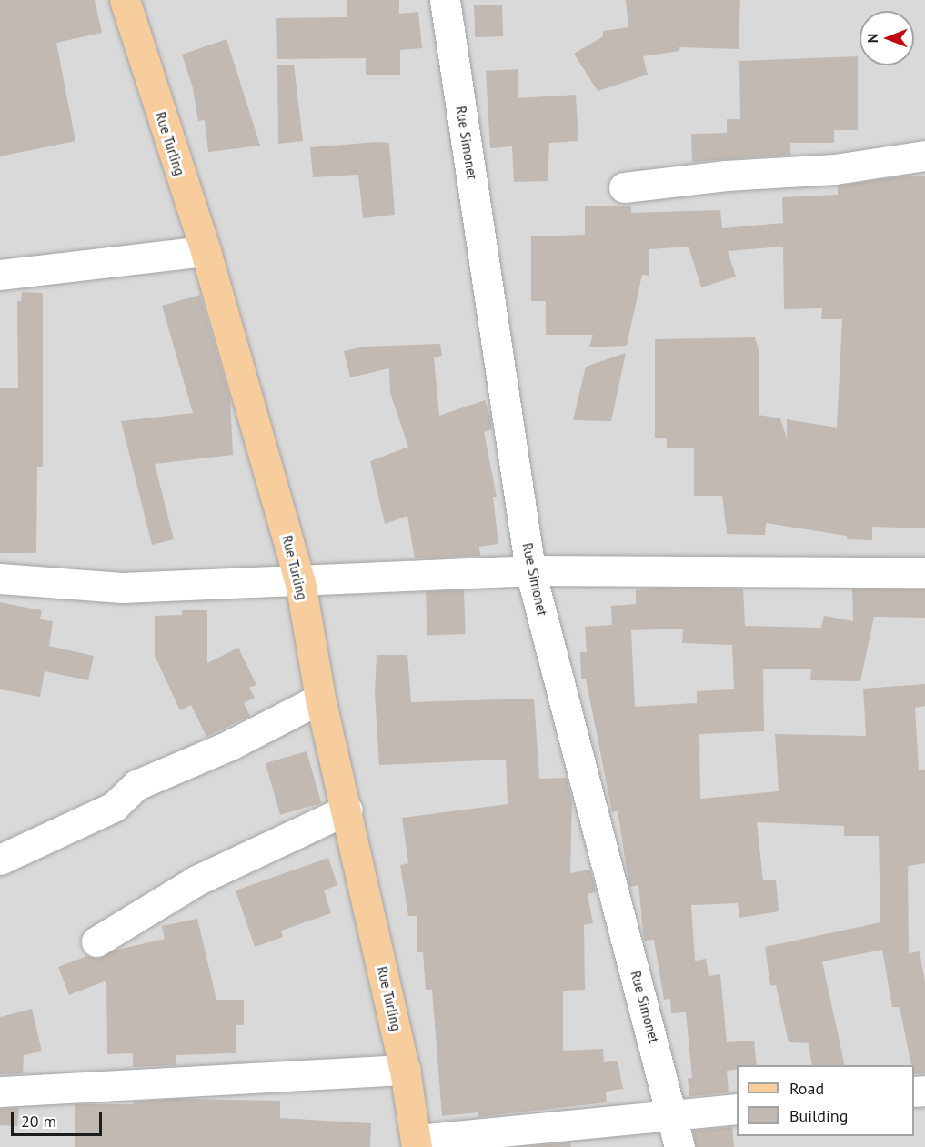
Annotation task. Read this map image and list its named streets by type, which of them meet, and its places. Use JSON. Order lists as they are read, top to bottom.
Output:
{
  "streets": {
    "main road": ["Rue Turling"],
    "street": ["Rue Simonet"]
  },
  "legend": ["Road", "Building"],
  "scale_bar": "20 m",
  "north": "left"
}
